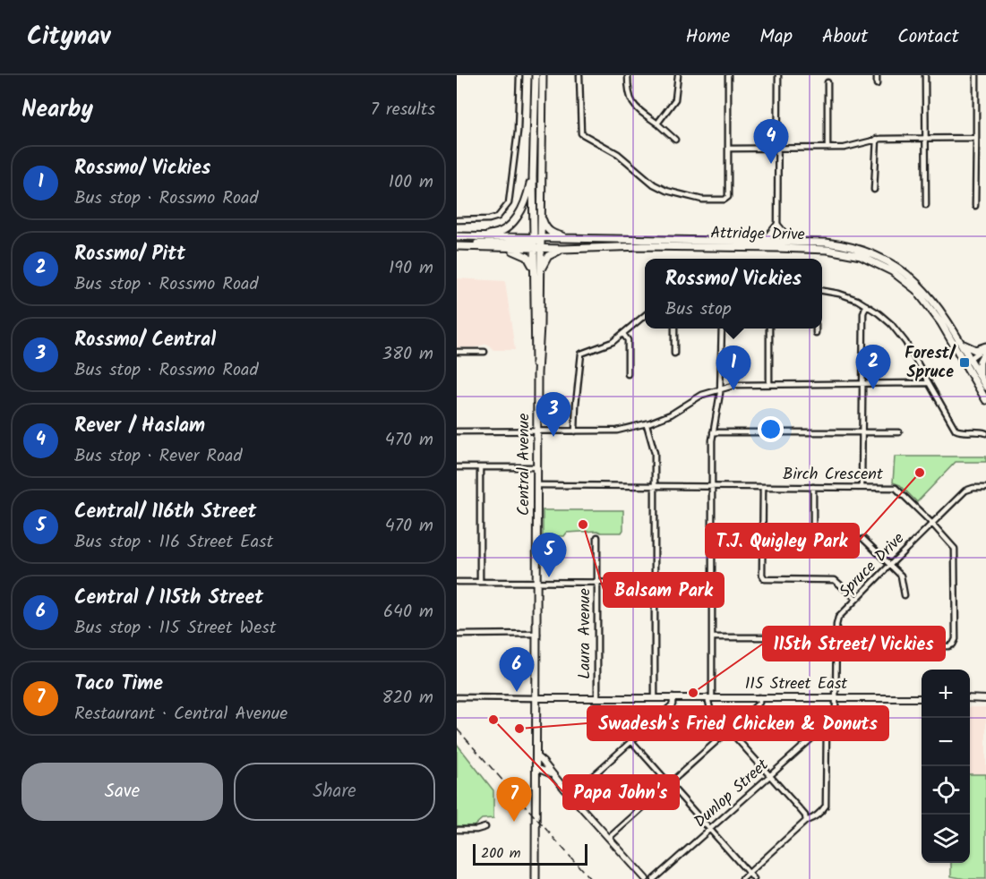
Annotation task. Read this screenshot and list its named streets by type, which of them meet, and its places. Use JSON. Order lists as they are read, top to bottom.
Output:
{
  "streets": {
    "main road": ["Attridge Drive", "Central Avenue"],
    "street": [
      "Birch Crescent",
      "Spruce Drive",
      "Laura Avenue",
      "115 Street East",
      "Dunlop Street"
    ]
  },
  "crossings": [
    ["Attridge Drive", "Central Avenue"],
    ["Central Avenue", "Birch Crescent"],
    ["Central Avenue", "115 Street East"],
    ["Birch Crescent", "Spruce Drive"],
    ["Spruce Drive", "115 Street East"],
    ["Laura Avenue", "115 Street East"]
  ],
  "places": {
    "transit": ["Forest/ Spruce"],
    "other": [
      "T.J. Quigley Park",
      "Balsam Park",
      "115th Street/ Vickies",
      "Papa John's",
      "Swadesh's Fried Chicken & Donuts"
    ]
  },
  "scale_bar": "200 m",
  "page": {
    "header": "Citynav",
    "nav": [
      "Home",
      "Map",
      "About",
      "Contact"
    ],
    "heading": ["Nearby", "7 results"],
    "pins": [
      "4",
      "2",
      "1",
      "3",
      "5",
      "6",
      "7"
    ],
    "list": [
      {
        "mark": "1",
        "name": "Rossmo/ Vickies",
        "note": "Bus stop · Rossmo Road",
        "value": "100 m"
      },
      {
        "mark": "2",
        "name": "Rossmo/ Pitt",
        "note": "Bus stop · Rossmo Road",
        "value": "190 m"
      },
      {
        "mark": "3",
        "name": "Rossmo/ Central",
        "note": "Bus stop · Rossmo Road",
        "value": "380 m"
      },
      {
        "mark": "4",
        "name": "Rever / Haslam",
        "note": "Bus stop · Rever Road",
        "value": "470 m"
      },
      {
        "mark": "5",
        "name": "Central/ 116th Street",
        "note": "Bus stop · 116 Street East",
        "value": "470 m"
      },
      {
        "mark": "6",
        "name": "Central / 115th Street",
        "note": "Bus stop · 115 Street West",
        "value": "640 m"
      },
      {
        "mark": "7",
        "name": "Taco Time",
        "note": "Restaurant · Central Avenue",
        "value": "820 m"
      }
    ],
    "popup": ["Rossmo/ Vickies", "Bus stop"],
    "map_buttons": ["+", "−"],
    "buttons": ["Save", "Share"],
    "scale": "200 m"
  }
}
